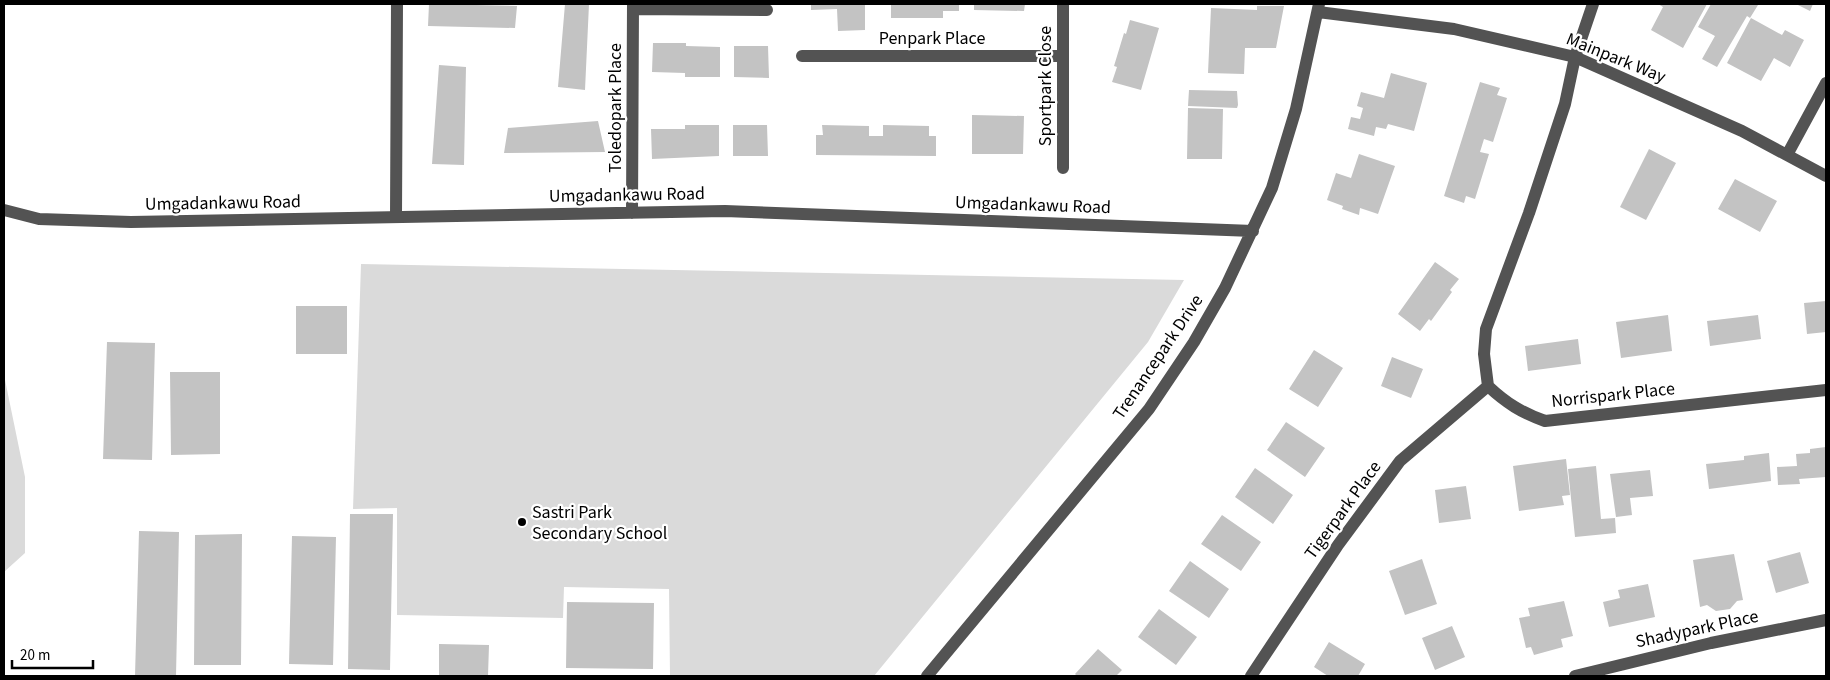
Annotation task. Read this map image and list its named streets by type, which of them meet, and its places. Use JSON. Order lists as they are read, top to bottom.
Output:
{
  "streets": {
    "street": [
      "Penpark Place",
      "Mainpark Way",
      "Sportpark Close",
      "Toledopark Place",
      "Umgadankawu Road",
      "Trenancepark Drive",
      "Norrispark Place",
      "Tigerpark Place",
      "Shadypark Place"
    ]
  },
  "crossings": [
    ["Penpark Place", "Sportpark Close"],
    ["Mainpark Way", "Trenancepark Drive"],
    ["Toledopark Place", "Umgadankawu Road"],
    ["Umgadankawu Road", "Trenancepark Drive"],
    ["Norrispark Place", "Tigerpark Place"]
  ],
  "places": ["Sastri Park Secondary School"],
  "scale_bar": "20 m"
}
